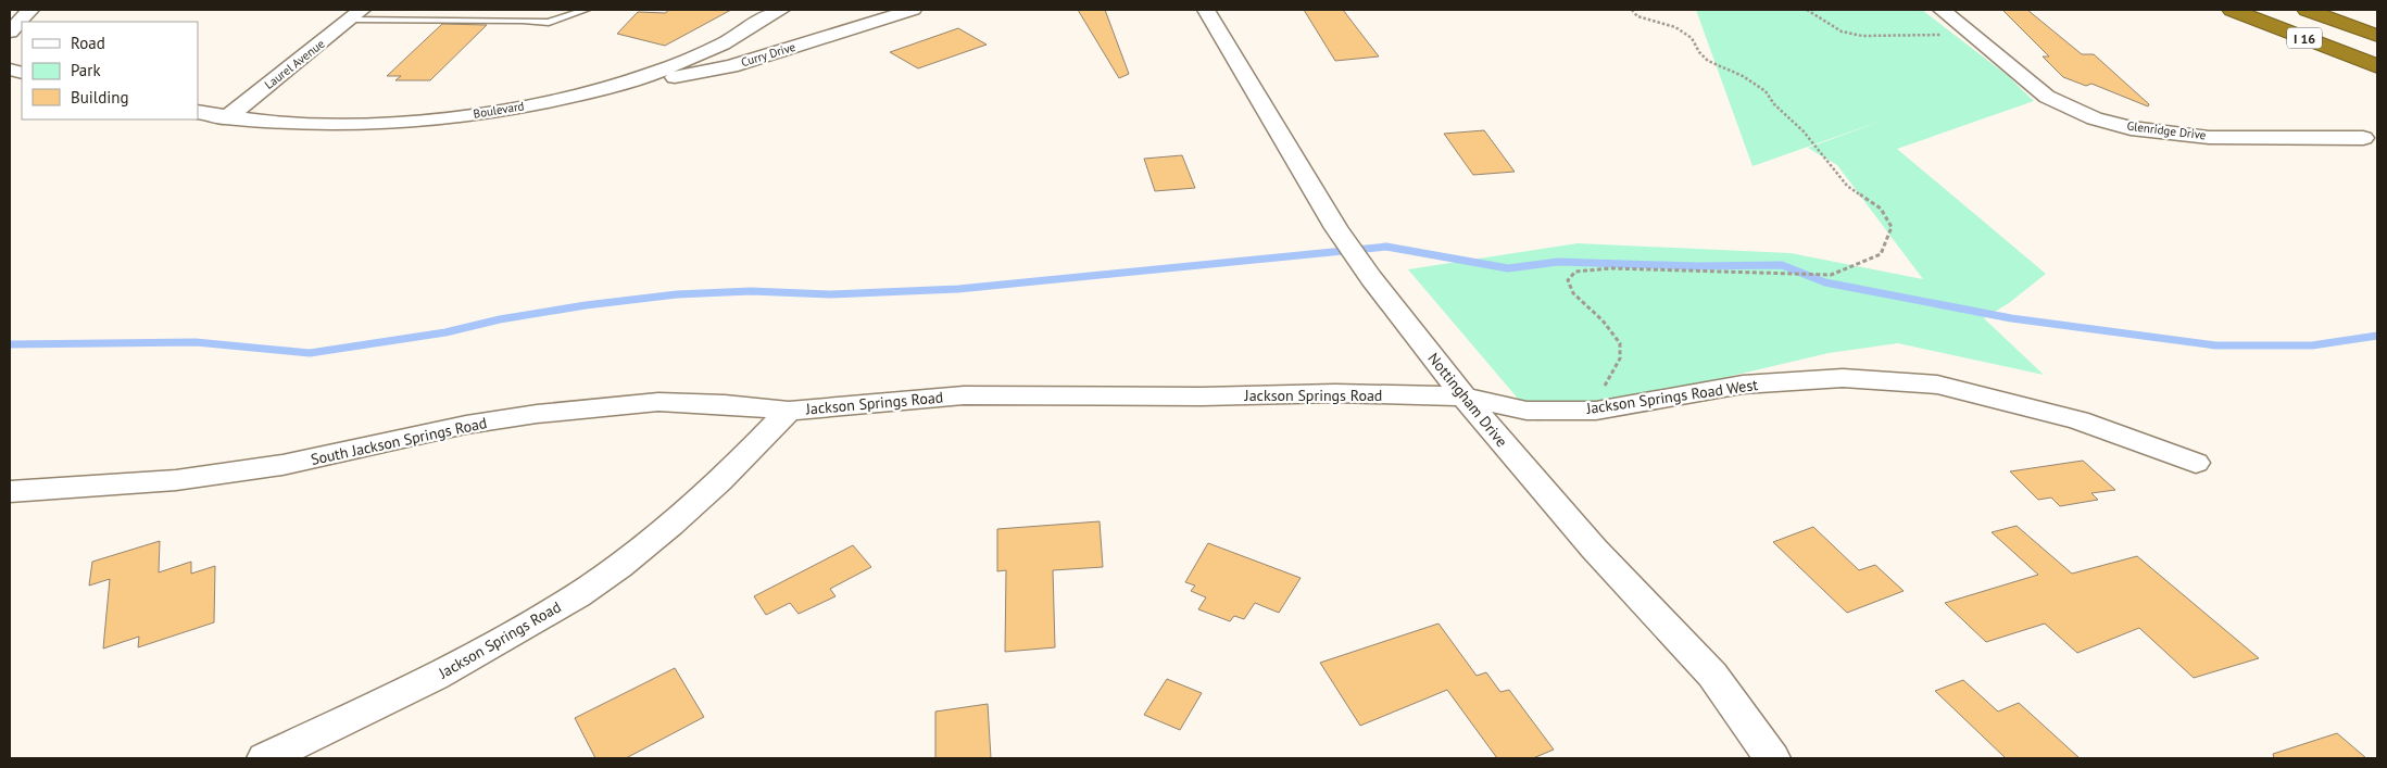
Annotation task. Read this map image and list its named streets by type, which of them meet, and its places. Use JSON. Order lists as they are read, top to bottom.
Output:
{
  "streets": {
    "highway": ["I 16"],
    "street": [
      "Curry Drive",
      "Laurel Avenue",
      "Boulevard",
      "Glenridge Drive",
      "Jackson Springs Road",
      "Jackson Springs Road West",
      "Nottingham Drive",
      "South Jackson Springs Road"
    ]
  },
  "crossings": [
    ["Curry Drive", "Boulevard"],
    ["Laurel Avenue", "Boulevard"],
    ["Jackson Springs Road", "Jackson Springs Road West"],
    ["Jackson Springs Road", "Nottingham Drive"],
    ["Jackson Springs Road", "South Jackson Springs Road"],
    ["Jackson Springs Road West", "Nottingham Drive"]
  ],
  "legend": ["Road", "Park", "Building"]
}
